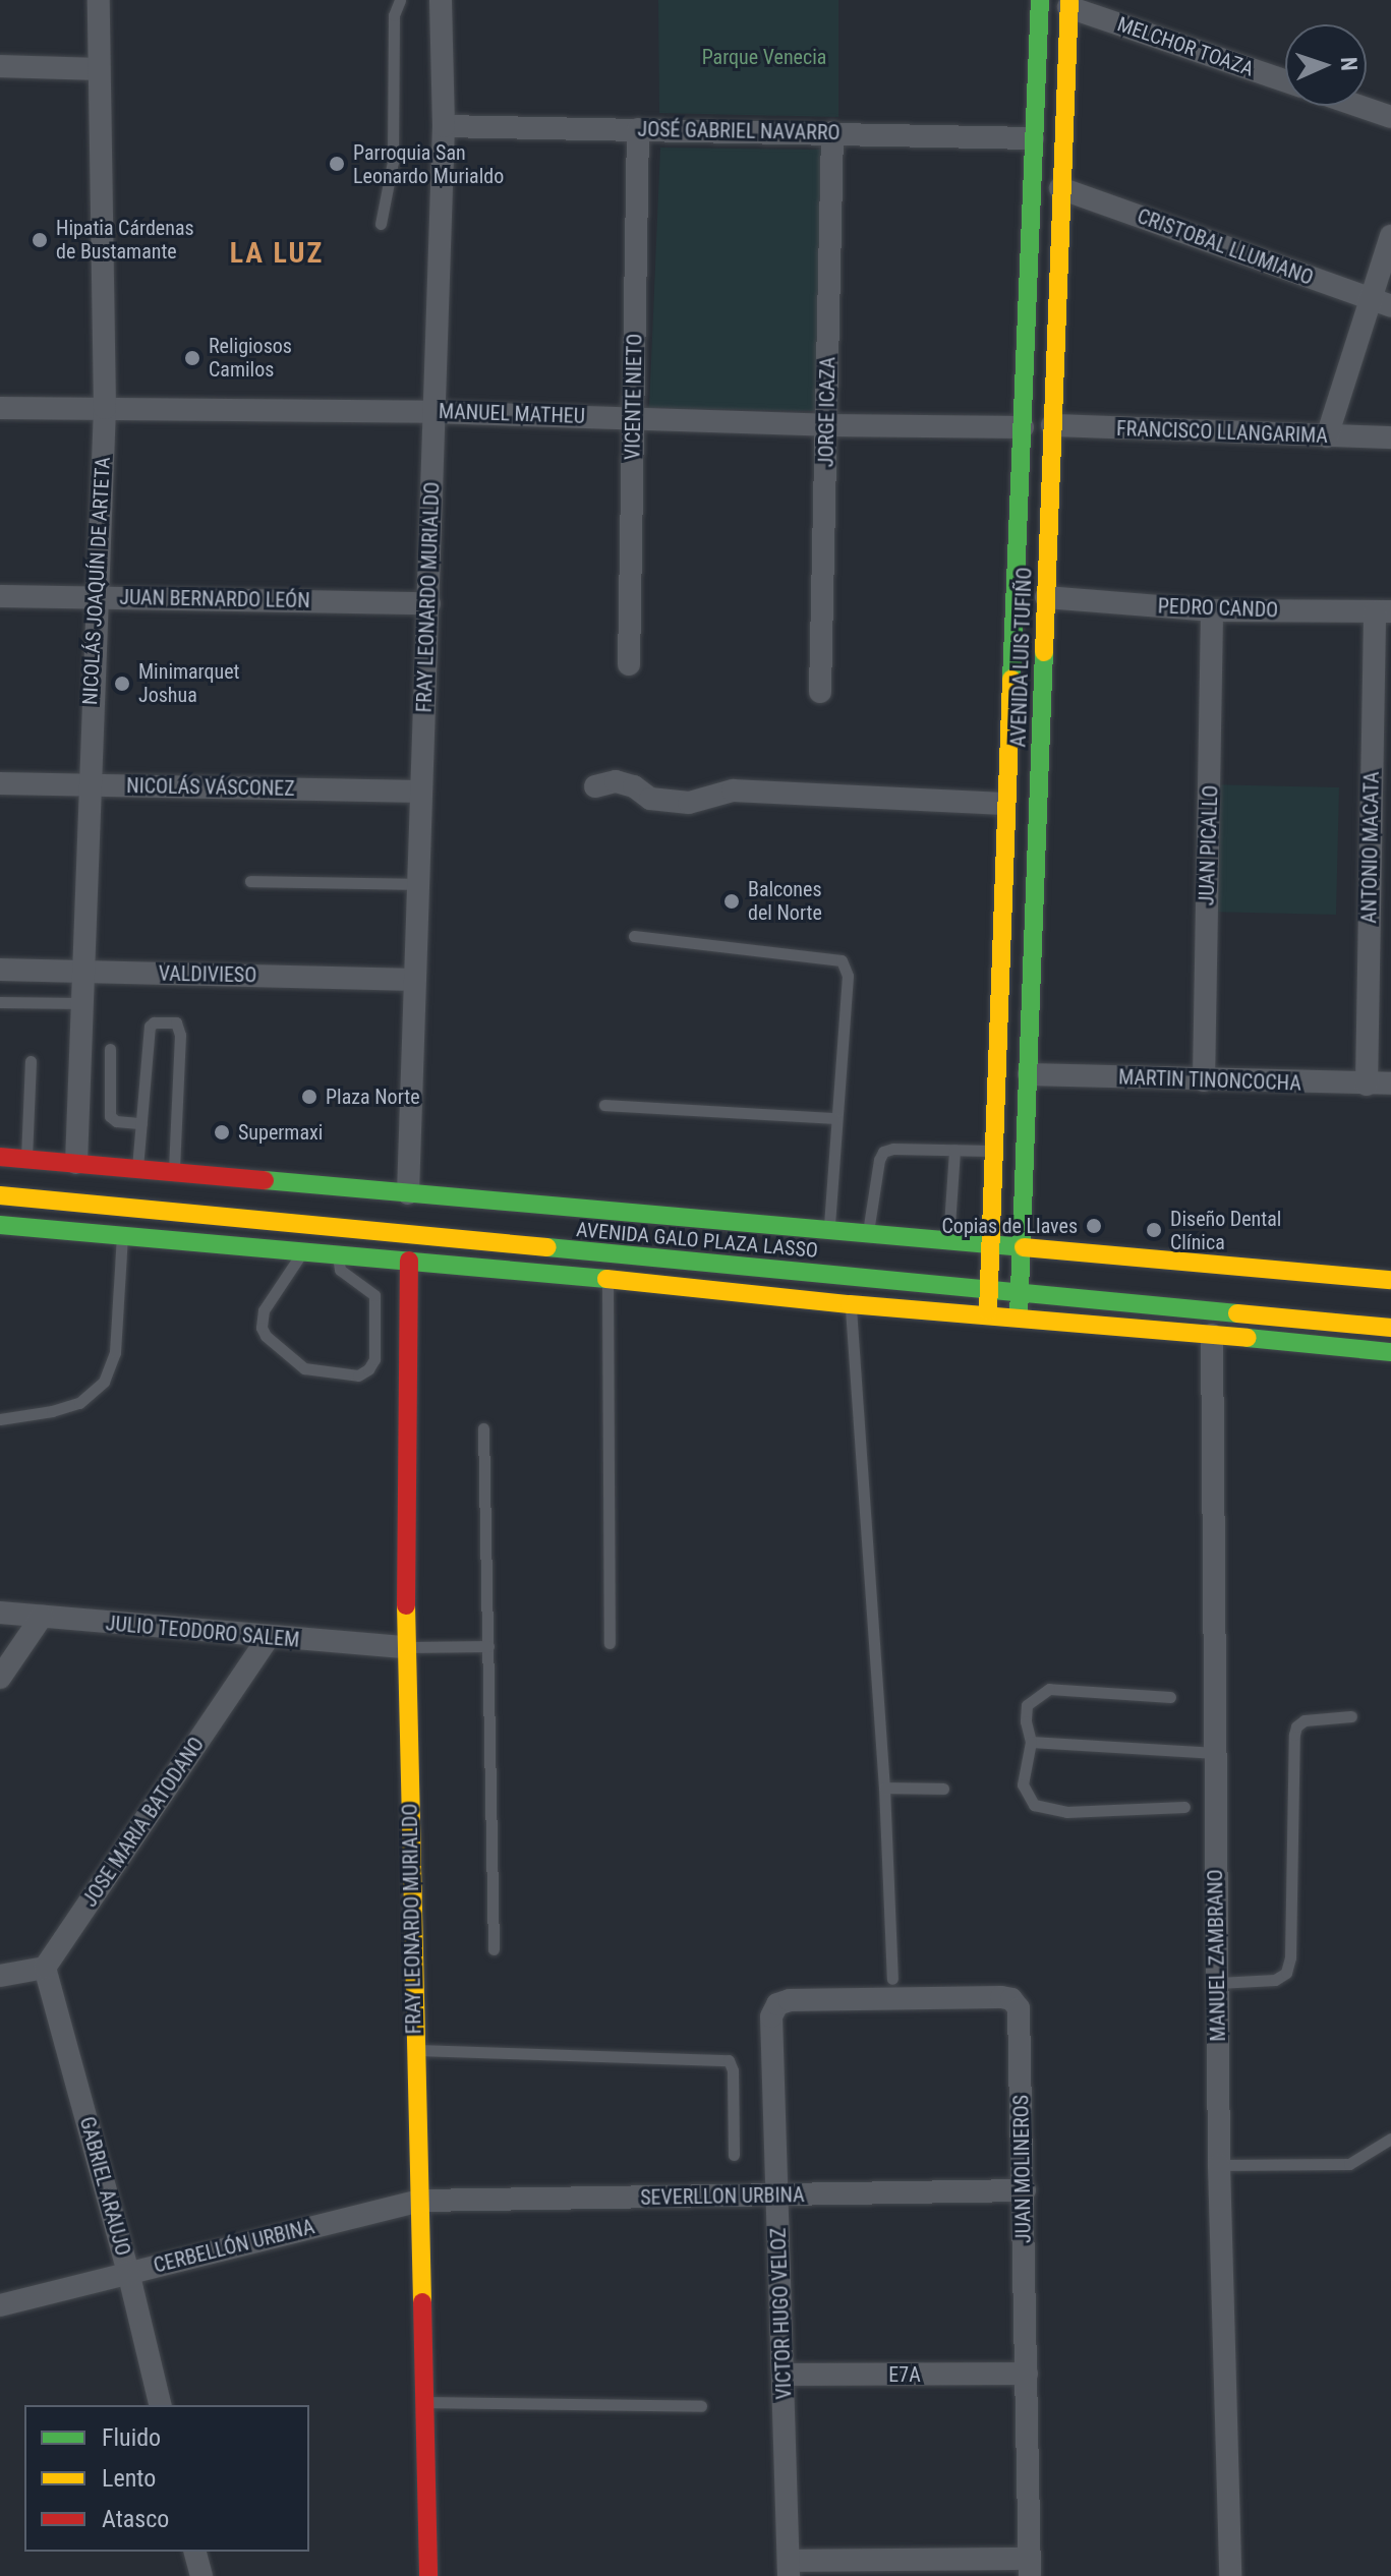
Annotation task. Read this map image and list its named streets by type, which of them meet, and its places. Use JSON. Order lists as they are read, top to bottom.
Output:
{
  "streets": {
    "main road": ["FRAY LEONARDO MURIALDO", "AVENIDA LUIS TUFIÑO", "AVENIDA GALO PLAZA LASSO"],
    "street": [
      "MELCHOR TOAZA",
      "JOSÉ GABRIEL NAVARRO",
      "CRISTOBAL LLUMIANO",
      "VICENTE NIETO",
      "JORGE ICAZA",
      "MANUEL MATHEU",
      "FRANCISCO LLANGARIMA",
      "NICOLÁS JOAQUÍN DE ARTETA",
      "JUAN BERNARDO LEÓN",
      "PEDRO CANDO",
      "NICOLÁS VÁSCONEZ",
      "JUAN PICALLO",
      "ANTONIO MACATA",
      "VALDIVIESO",
      "MARTIN TINONCOCHA",
      "JULIO TEODORO SALEM",
      "JOSE MARIA BATODANO",
      "MANUEL ZAMBRANO",
      "JUAN MOLINEROS",
      "GABRIEL ARAUJO",
      "SEVERLLON URBINA",
      "CERBELLÓN URBINA",
      "VICTOR HUGO VELOZ",
      "E7A"
    ]
  },
  "crossings": [
    ["MELCHOR TOAZA", "AVENIDA LUIS TUFIÑO"],
    ["JOSÉ GABRIEL NAVARRO", "VICENTE NIETO"],
    ["JOSÉ GABRIEL NAVARRO", "JORGE ICAZA"],
    ["JOSÉ GABRIEL NAVARRO", "FRAY LEONARDO MURIALDO"],
    ["JOSÉ GABRIEL NAVARRO", "AVENIDA LUIS TUFIÑO"],
    ["CRISTOBAL LLUMIANO", "AVENIDA LUIS TUFIÑO"],
    ["VICENTE NIETO", "MANUEL MATHEU"],
    ["JORGE ICAZA", "MANUEL MATHEU"],
    ["MANUEL MATHEU", "NICOLÁS JOAQUÍN DE ARTETA"],
    ["MANUEL MATHEU", "FRAY LEONARDO MURIALDO"],
    ["MANUEL MATHEU", "AVENIDA LUIS TUFIÑO"],
    ["FRANCISCO LLANGARIMA", "AVENIDA LUIS TUFIÑO"],
    ["NICOLÁS JOAQUÍN DE ARTETA", "JUAN BERNARDO LEÓN"],
    ["NICOLÁS JOAQUÍN DE ARTETA", "NICOLÁS VÁSCONEZ"],
    ["NICOLÁS JOAQUÍN DE ARTETA", "VALDIVIESO"],
    ["NICOLÁS JOAQUÍN DE ARTETA", "AVENIDA GALO PLAZA LASSO"],
    ["FRAY LEONARDO MURIALDO", "JUAN BERNARDO LEÓN"],
    ["FRAY LEONARDO MURIALDO", "NICOLÁS VÁSCONEZ"],
    ["FRAY LEONARDO MURIALDO", "VALDIVIESO"],
    ["FRAY LEONARDO MURIALDO", "AVENIDA GALO PLAZA LASSO"],
    ["FRAY LEONARDO MURIALDO", "JULIO TEODORO SALEM"],
    ["FRAY LEONARDO MURIALDO", "SEVERLLON URBINA"],
    ["FRAY LEONARDO MURIALDO", "CERBELLÓN URBINA"],
    ["PEDRO CANDO", "AVENIDA LUIS TUFIÑO"],
    ["PEDRO CANDO", "JUAN PICALLO"],
    ["PEDRO CANDO", "ANTONIO MACATA"],
    ["AVENIDA LUIS TUFIÑO", "MARTIN TINONCOCHA"],
    ["AVENIDA LUIS TUFIÑO", "AVENIDA GALO PLAZA LASSO"],
    ["JUAN PICALLO", "MARTIN TINONCOCHA"],
    ["ANTONIO MACATA", "MARTIN TINONCOCHA"],
    ["JULIO TEODORO SALEM", "JOSE MARIA BATODANO"],
    ["JOSE MARIA BATODANO", "GABRIEL ARAUJO"],
    ["JUAN MOLINEROS", "SEVERLLON URBINA"],
    ["JUAN MOLINEROS", "VICTOR HUGO VELOZ"],
    ["JUAN MOLINEROS", "E7A"],
    ["GABRIEL ARAUJO", "CERBELLÓN URBINA"],
    ["SEVERLLON URBINA", "CERBELLÓN URBINA"],
    ["SEVERLLON URBINA", "VICTOR HUGO VELOZ"],
    ["VICTOR HUGO VELOZ", "E7A"]
  ],
  "districts": ["LA LUZ"],
  "parks": ["Parque Venecia"],
  "places": [
    "Parroquia San Leonardo Murialdo",
    "Hipatia Cárdenas de Bustamante",
    "Religiosos Camilos",
    "Minimarquet Joshua",
    "Balcones del Norte",
    "Plaza Norte",
    "Supermaxi",
    "Copias de Llaves",
    "Diseño Dental Clínica"
  ],
  "legend": ["Fluido", "Lento", "Atasco"],
  "north": "right"
}
